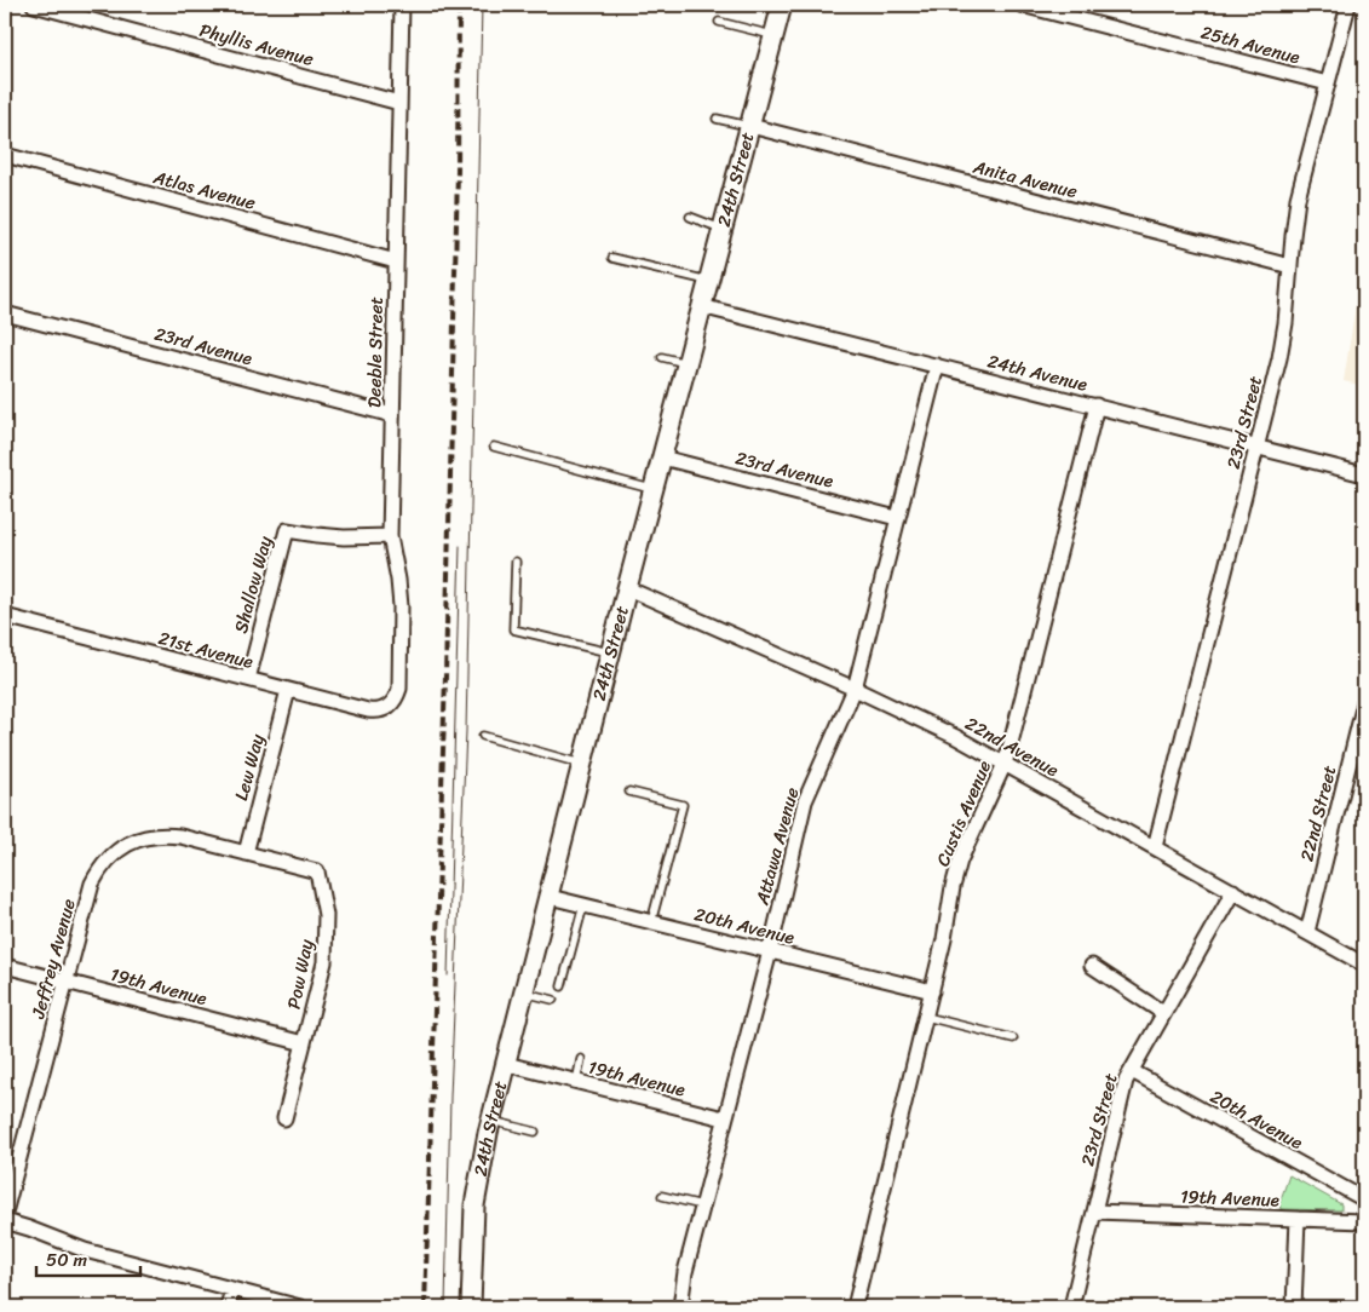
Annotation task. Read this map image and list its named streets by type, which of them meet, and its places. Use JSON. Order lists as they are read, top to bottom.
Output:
{
  "streets": {
    "street": [
      "Phyllis Avenue",
      "25th Avenue",
      "24th Street",
      "Anita Avenue",
      "Atlas Avenue",
      "23rd Avenue",
      "Deeble Street",
      "24th Avenue",
      "23rd Street",
      "Shallow Way",
      "21st Avenue",
      "22nd Avenue",
      "Lew Way",
      "Custis Avenue",
      "22nd Street",
      "Attawa Avenue",
      "20th Avenue",
      "Jeffrey Avenue",
      "Pow Way",
      "19th Avenue"
    ]
  },
  "crossings": [
    ["Phyllis Avenue", "Deeble Street"],
    ["25th Avenue", "23rd Street"],
    ["24th Street", "Anita Avenue"],
    ["24th Street", "23rd Avenue"],
    ["24th Street", "24th Avenue"],
    ["24th Street", "22nd Avenue"],
    ["24th Street", "20th Avenue"],
    ["24th Street", "19th Avenue"],
    ["Anita Avenue", "23rd Street"],
    ["Atlas Avenue", "Deeble Street"],
    ["23rd Avenue", "Deeble Street"],
    ["23rd Avenue", "Attawa Avenue"],
    ["Deeble Street", "Shallow Way"],
    ["Deeble Street", "21st Avenue"],
    ["24th Avenue", "23rd Street"],
    ["24th Avenue", "Custis Avenue"],
    ["24th Avenue", "Attawa Avenue"],
    ["23rd Street", "22nd Avenue"],
    ["23rd Street", "20th Avenue"],
    ["23rd Street", "19th Avenue"],
    ["Shallow Way", "21st Avenue"],
    ["21st Avenue", "Lew Way"],
    ["22nd Avenue", "Custis Avenue"],
    ["22nd Avenue", "22nd Street"],
    ["22nd Avenue", "Attawa Avenue"],
    ["Lew Way", "Jeffrey Avenue"],
    ["Lew Way", "Pow Way"],
    ["Custis Avenue", "20th Avenue"],
    ["Attawa Avenue", "20th Avenue"],
    ["Attawa Avenue", "19th Avenue"],
    ["Jeffrey Avenue", "Pow Way"],
    ["Jeffrey Avenue", "19th Avenue"],
    ["Pow Way", "19th Avenue"]
  ],
  "scale_bar": "50 m"
}
